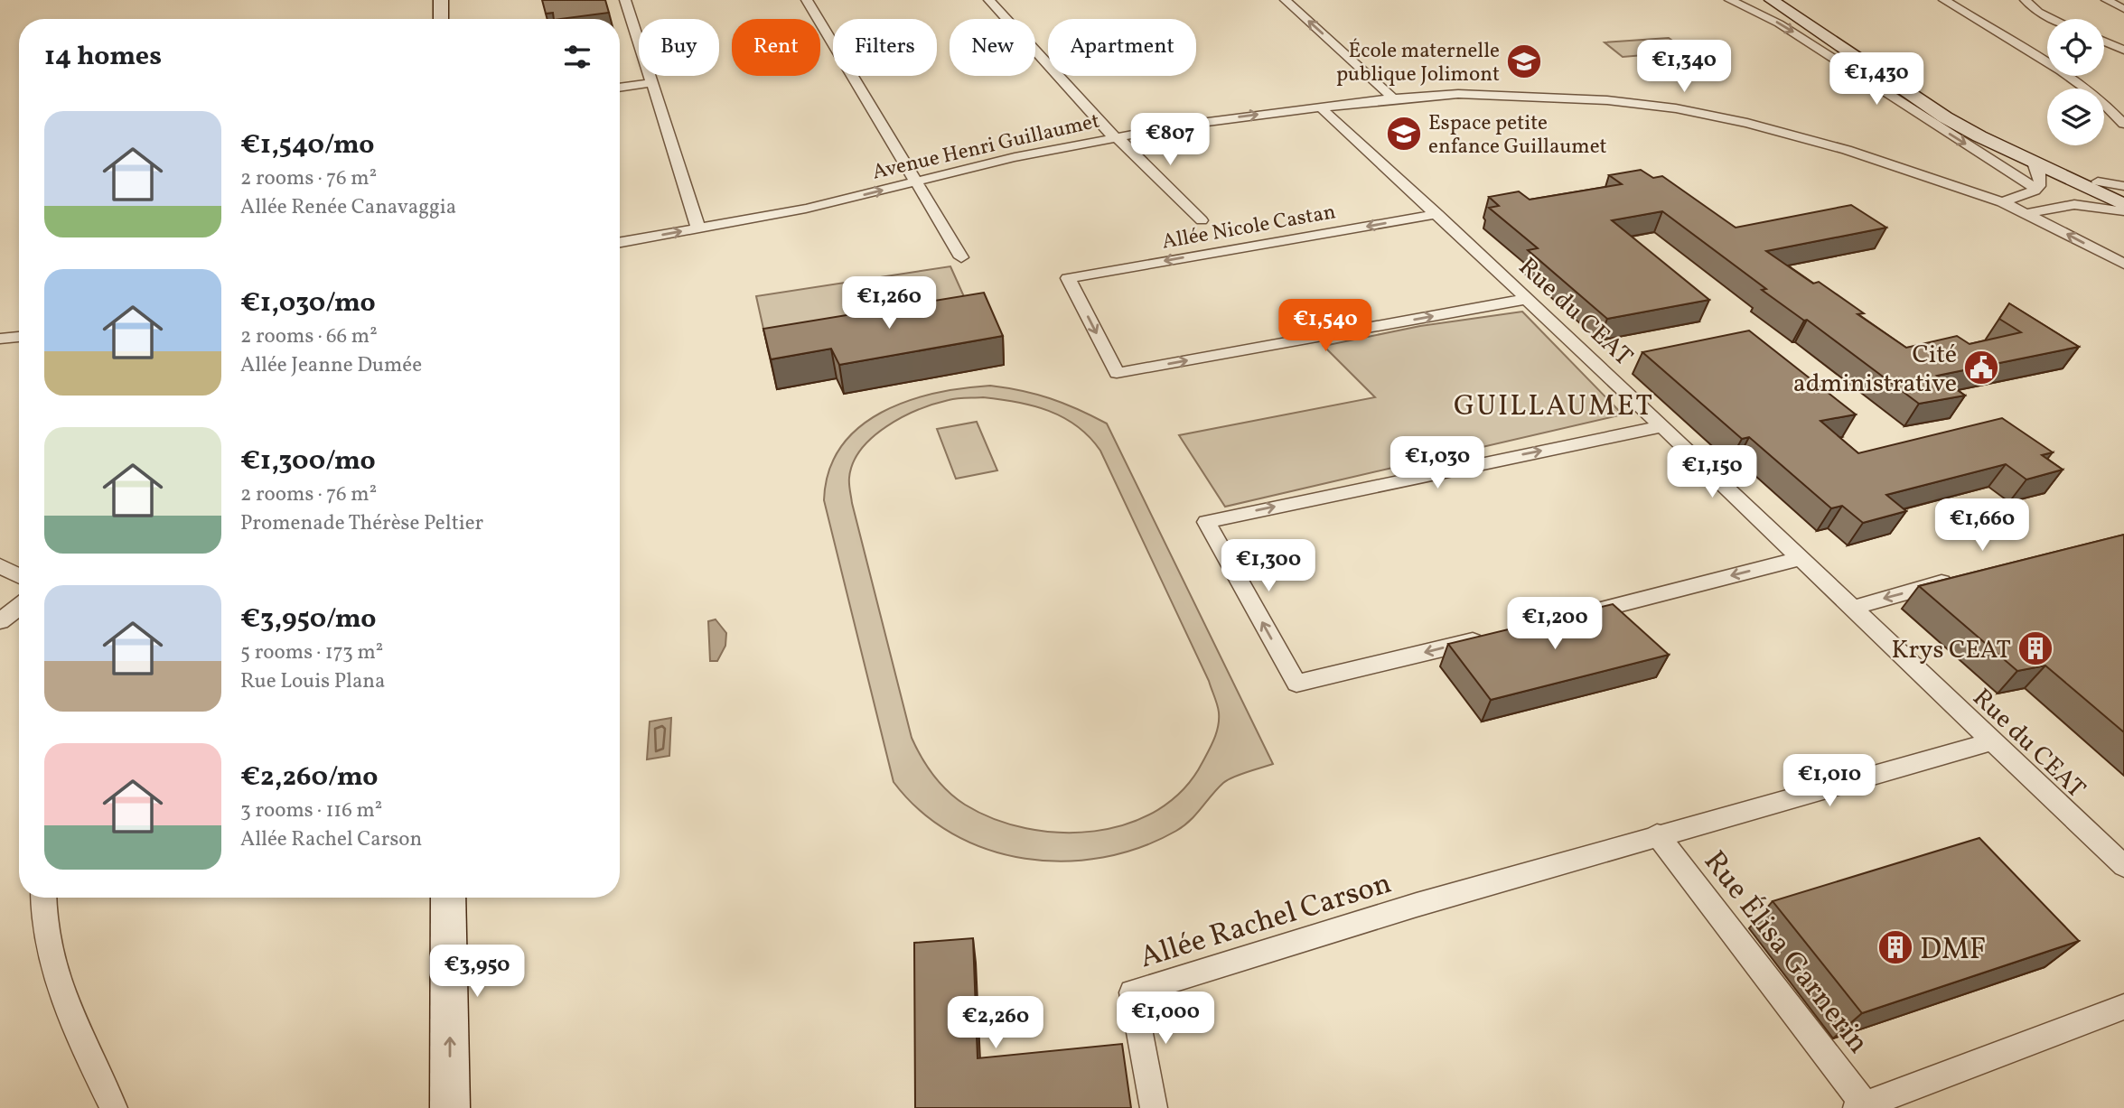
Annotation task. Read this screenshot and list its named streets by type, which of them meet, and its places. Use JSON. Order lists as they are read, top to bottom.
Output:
{
  "streets": {
    "street": [
      "Avenue Henri Guillaumet",
      "Allée Nicole Castan",
      "Rue du CEAT",
      "Allée Rachel Carson",
      "Rue Élisa Garnerin"
    ]
  },
  "crossings": [
    ["Avenue Henri Guillaumet", "Rue du CEAT"],
    ["Allée Nicole Castan", "Rue du CEAT"],
    ["Rue du CEAT", "Allée Rachel Carson"],
    ["Allée Rachel Carson", "Rue Élisa Garnerin"]
  ],
  "districts": ["GUILLAUMET"],
  "places": {
    "school or university": ["École maternelle publique Jolimont", "Espace petite enfance Guillaumet"],
    "public building": ["Cité administrative"],
    "building": ["Krys CEAT", "DMF"]
  },
  "page": {
    "chip": [
      "Buy",
      "Rent",
      "Filters",
      "New",
      "Apartment"
    ],
    "heading": "14 homes",
    "price": [
      "€1,340",
      "€1,430",
      "€807",
      "€1,260",
      "€1,540",
      "€1,030",
      "€1,150",
      "€1,660",
      "€1,300",
      "€1,200",
      "€1,010",
      "€3,950",
      "€1,000",
      "€2,260"
    ],
    "list": [
      {
        "name": "€1,540/mo",
        "note": "2 rooms · 76 m² · Allée Renée Canavaggia"
      },
      {
        "name": "€1,030/mo",
        "note": "2 rooms · 66 m² · Allée Jeanne Dumée"
      },
      {
        "name": "€1,300/mo",
        "note": "2 rooms · 76 m² · Promenade Thérèse Peltier"
      },
      {
        "name": "€3,950/mo",
        "note": "5 rooms · 173 m² · Rue Louis Plana"
      },
      {
        "name": "€2,260/mo",
        "note": "3 rooms · 116 m² · Allée Rachel Carson"
      }
    ]
  }
}
